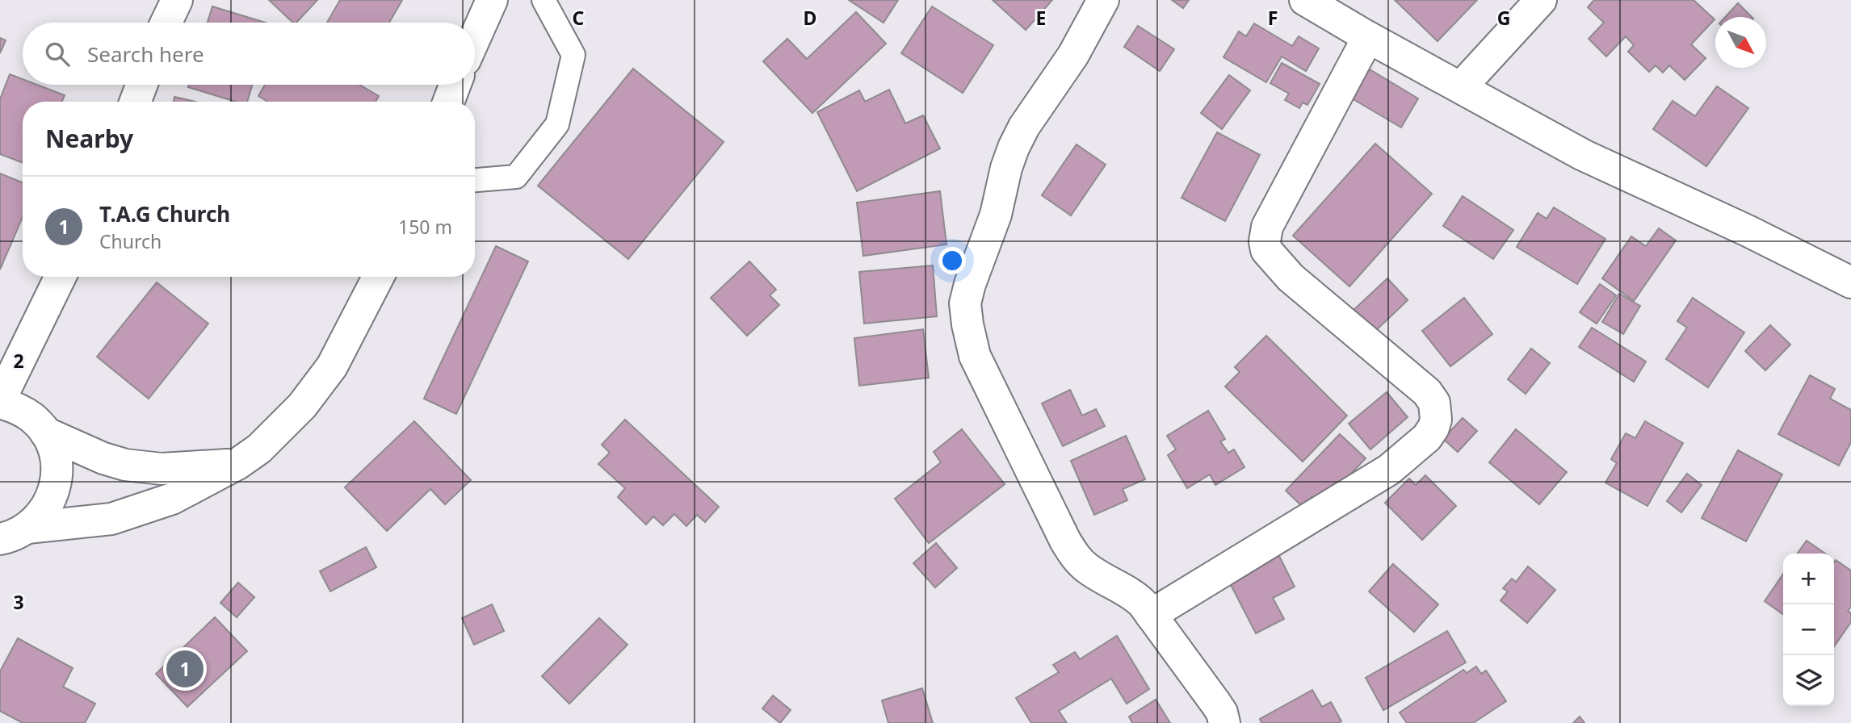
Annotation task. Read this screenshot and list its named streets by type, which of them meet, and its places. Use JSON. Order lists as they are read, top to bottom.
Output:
{
  "north": "bottom right",
  "page": {
    "search": "Search here",
    "heading": "Nearby",
    "list": [
      {
        "mark": "1",
        "name": "T.A.G Church",
        "note": "Church",
        "value": "150 m"
      }
    ],
    "map_buttons": ["+", "−"],
    "pins": "1"
  },
  "grid": {
    "columns": [
      "C",
      "D",
      "E",
      "F",
      "G"
    ],
    "rows": ["2", "3"]
  }
}
